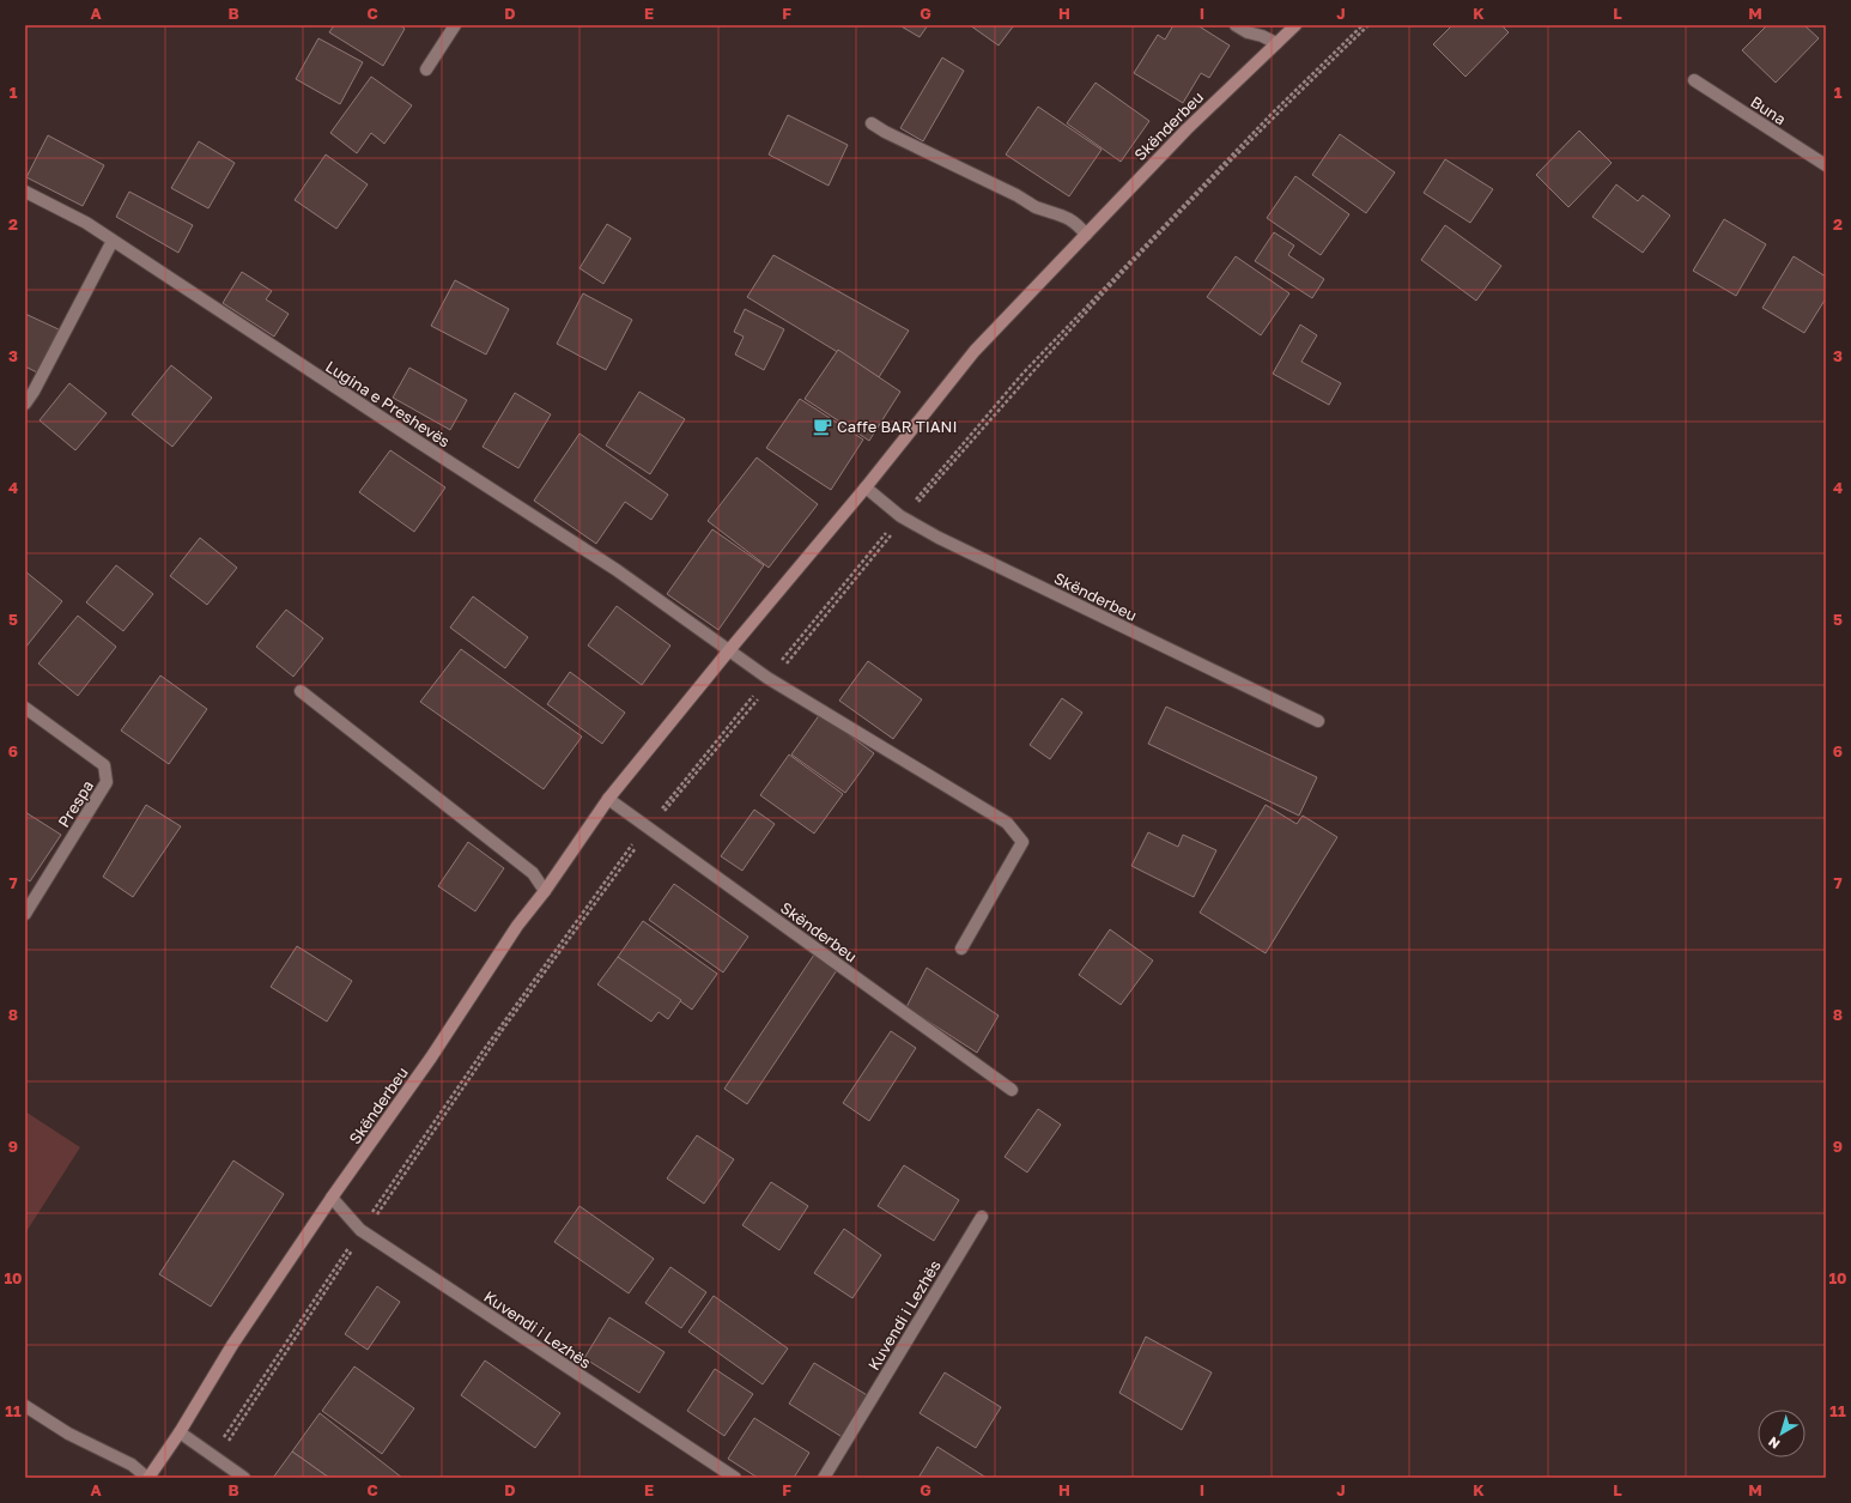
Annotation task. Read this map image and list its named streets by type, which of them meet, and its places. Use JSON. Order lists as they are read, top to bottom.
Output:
{
  "streets": {
    "main road": ["Skënderbeu"],
    "street": [
      "Buna",
      "Lugina e Preshevës",
      "Prespa",
      "Kuvendi i Lezhës"
    ]
  },
  "crossings": [
    ["Skënderbeu", "Lugina e Preshevës"],
    ["Skënderbeu", "Kuvendi i Lezhës"]
  ],
  "places": {
    "cafe": ["Caffe BAR TIANI"]
  },
  "north": "bottom left",
  "grid": {
    "columns": [
      "A",
      "B",
      "C",
      "D",
      "E",
      "F",
      "G",
      "H",
      "I",
      "J",
      "K",
      "L",
      "M"
    ],
    "rows": [
      "1",
      "2",
      "3",
      "4",
      "5",
      "6",
      "7",
      "8",
      "9",
      "10",
      "11"
    ]
  }
}
